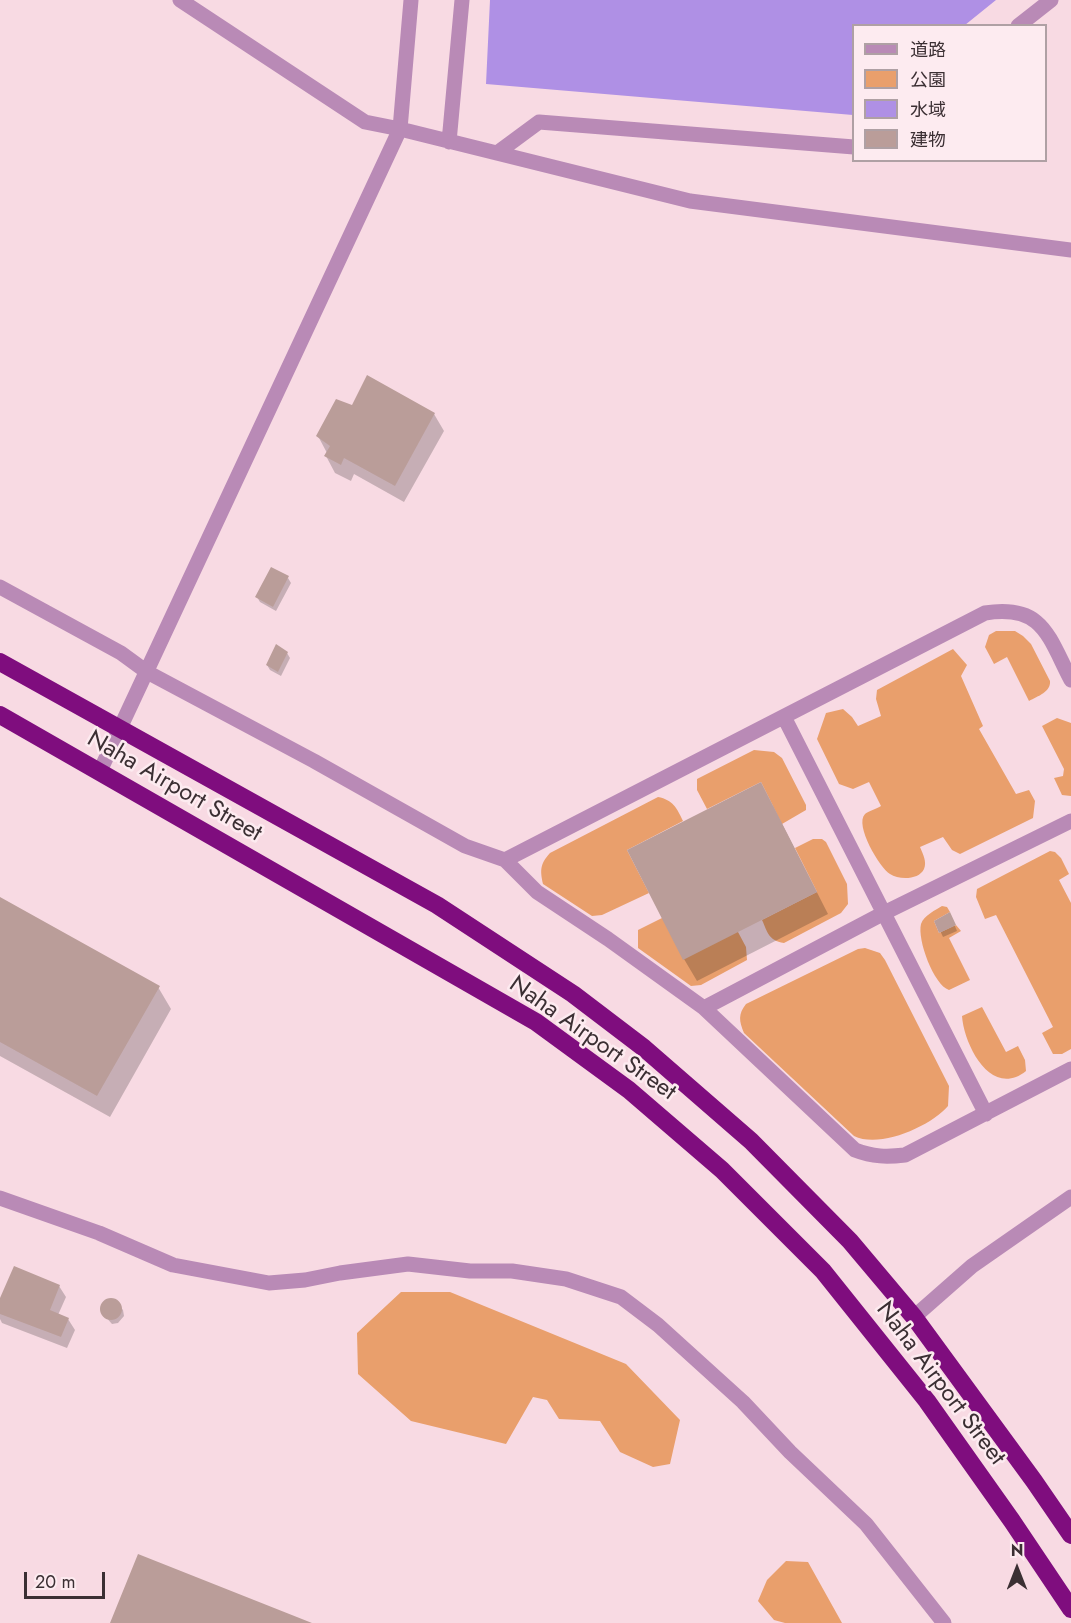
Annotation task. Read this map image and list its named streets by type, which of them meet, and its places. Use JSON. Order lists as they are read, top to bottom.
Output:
{
  "streets": {
    "highway": ["Naha Airport Street"]
  },
  "legend": [
    "道路",
    "公園",
    "水域",
    "建物"
  ],
  "scale_bar": "20 m",
  "north": "top"
}
